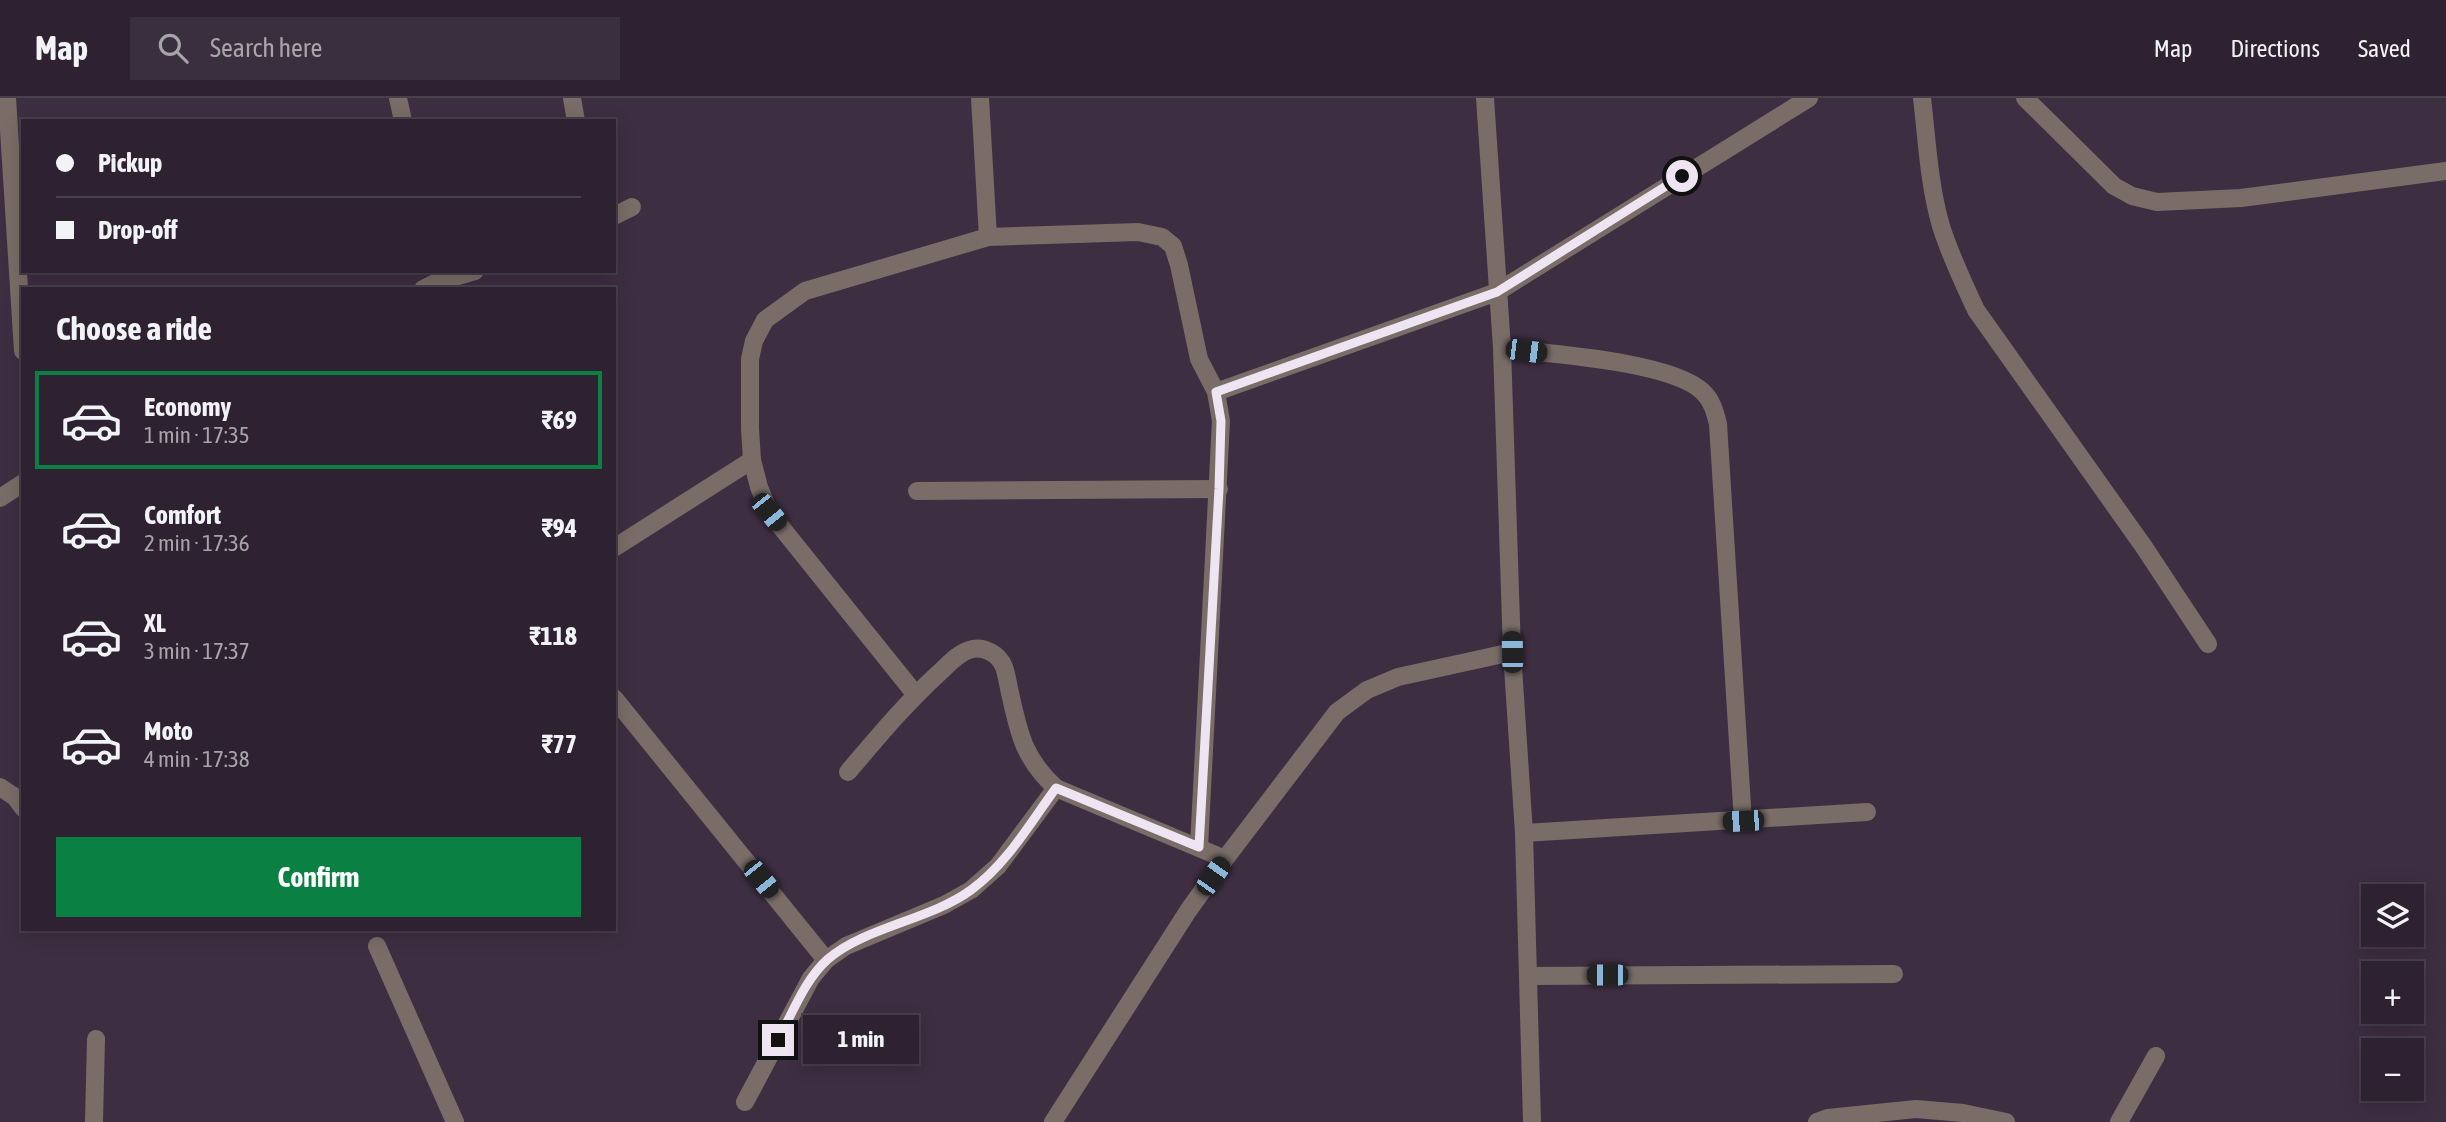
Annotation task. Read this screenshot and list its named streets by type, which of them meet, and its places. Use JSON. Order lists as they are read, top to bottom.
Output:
{
  "page": {
    "header": "Map",
    "search": "Search here",
    "nav": ["Map", "Directions", "Saved"],
    "banner": ["Pickup", "Drop-off"],
    "heading": "Choose a ride",
    "list": [
      {
        "name": "Economy",
        "note": "1 min · 17:35",
        "value": "₹69"
      },
      {
        "name": "Comfort",
        "note": "2 min · 17:36",
        "value": "₹94"
      },
      {
        "name": "XL",
        "note": "3 min · 17:37",
        "value": "₹118"
      },
      {
        "name": "Moto",
        "note": "4 min · 17:38",
        "value": "₹77"
      }
    ],
    "buttons": "Confirm",
    "map_buttons": ["+", "−"],
    "bubble": "1 min"
  }
}
